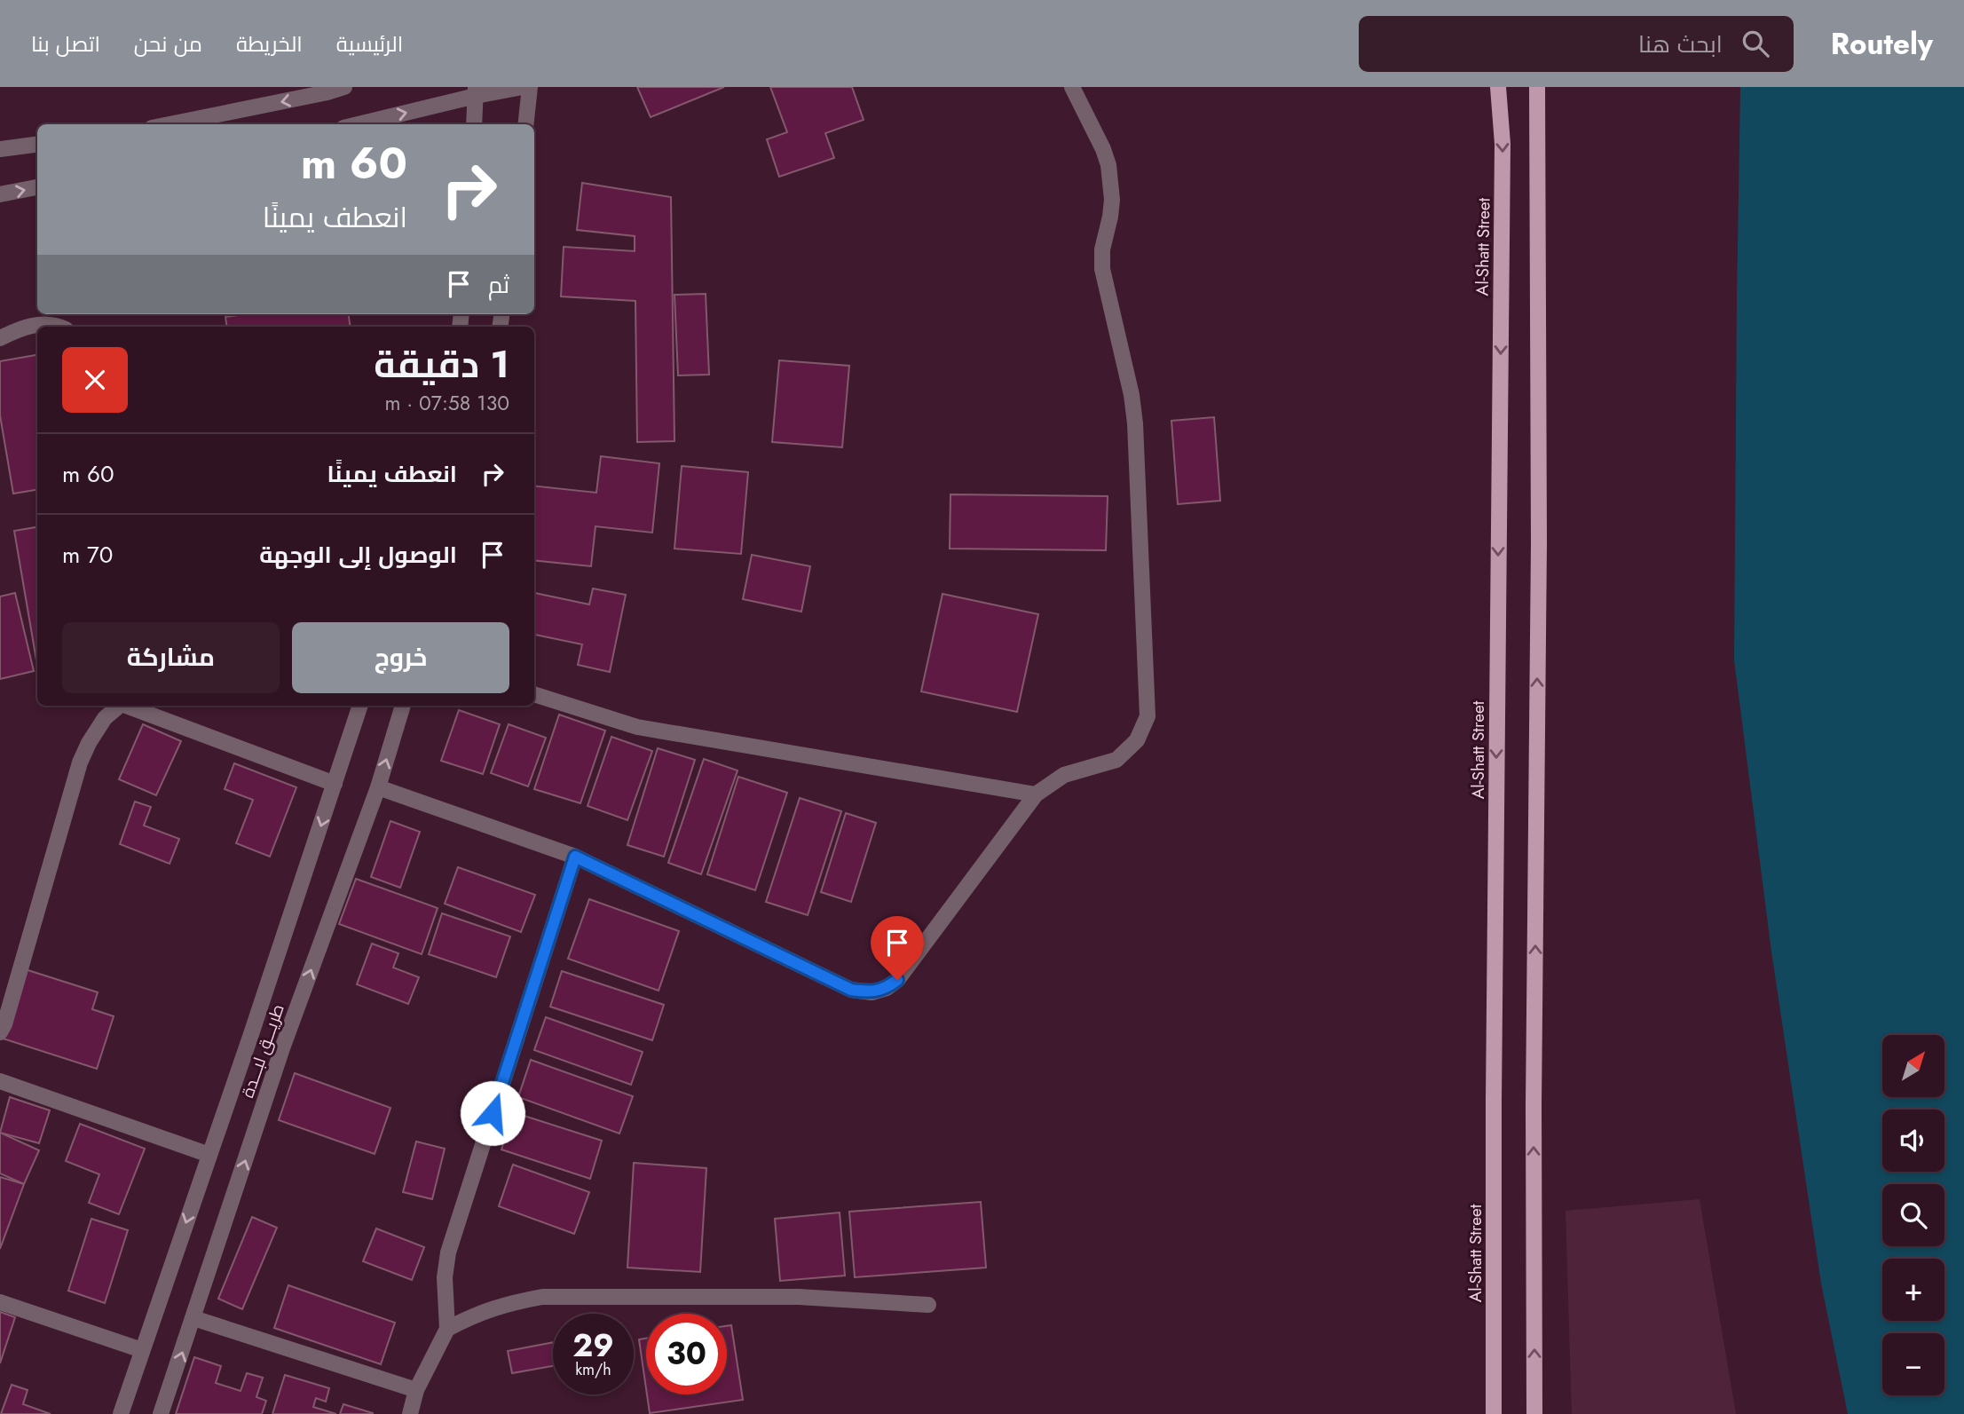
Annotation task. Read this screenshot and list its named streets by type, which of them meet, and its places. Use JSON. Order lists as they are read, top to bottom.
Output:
{
  "streets": {
    "main road": ["Al-Shatt Street"],
    "street": ["طريـــق لبـــدة"]
  },
  "north": "top right",
  "page": {
    "header": "Routely",
    "search": "ابحث هنا",
    "nav": [
      "الرئيسية",
      "الخريطة",
      "من نحن",
      "اتصل بنا"
    ],
    "turn": ["60 m", "انعطف يمينًا"],
    "then": "ثم",
    "heading": ["1 دقيقة", "130 m · 07:58"],
    "list": [
      {
        "name": "انعطف يمينًا",
        "value": "60 m"
      },
      {
        "name": "الوصول إلى الوجهة",
        "value": "70 m"
      }
    ],
    "buttons": ["خروج", "مشاركة"],
    "map_buttons": ["+", "−"],
    "speed": "29 km/h",
    "limit": "30"
  }
}
